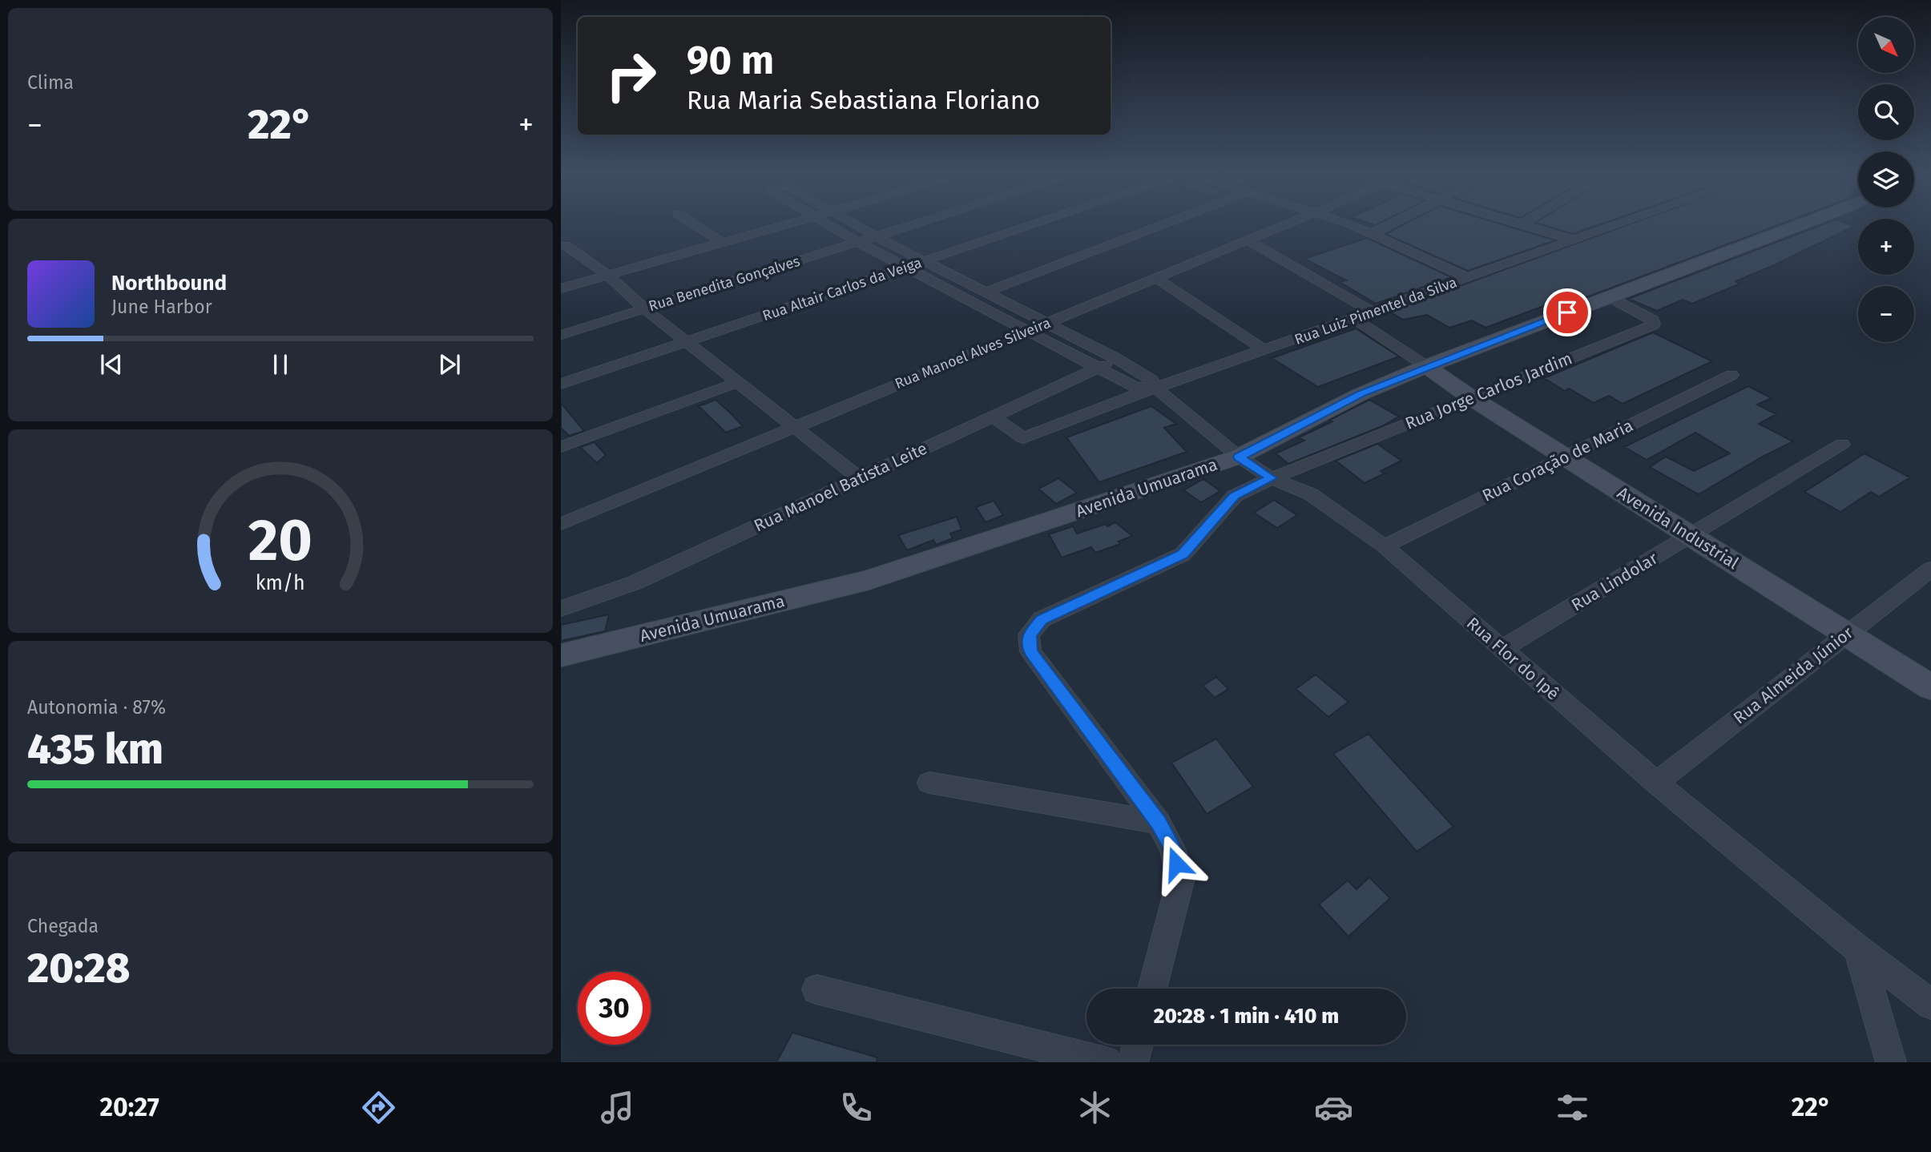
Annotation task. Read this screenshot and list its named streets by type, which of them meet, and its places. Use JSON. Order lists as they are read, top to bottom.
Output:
{
  "streets": {
    "street": [
      "Rua Benedita Gonçalves",
      "Rua Altair Carlos da Veiga",
      "Rua Luiz Pimentel da Silva",
      "Rua Manoel Alves Silveira",
      "Rua Jorge Carlos Jardim",
      "Rua Coração de Maria",
      "Rua Manoel Batista Leite",
      "Avenida Umuarama",
      "Avenida Industrial",
      "Rua Lindolar",
      "Rua Flor do Ipê",
      "Rua Almeida Júnior"
    ]
  },
  "crossings": [
    ["Rua Benedita Gonçalves", "Rua Flor do Ipê"],
    ["Rua Altair Carlos da Veiga", "Rua Flor do Ipê"],
    ["Rua Luiz Pimentel da Silva", "Rua Manoel Batista Leite"],
    ["Rua Luiz Pimentel da Silva", "Rua Flor do Ipê"],
    ["Rua Manoel Alves Silveira", "Rua Flor do Ipê"],
    ["Rua Jorge Carlos Jardim", "Avenida Umuarama"],
    ["Rua Jorge Carlos Jardim", "Avenida Industrial"],
    ["Rua Jorge Carlos Jardim", "Rua Flor do Ipê"],
    ["Rua Coração de Maria", "Avenida Industrial"],
    ["Rua Coração de Maria", "Rua Flor do Ipê"],
    ["Rua Manoel Batista Leite", "Rua Flor do Ipê"],
    ["Avenida Umuarama", "Avenida Industrial"],
    ["Avenida Umuarama", "Rua Flor do Ipê"],
    ["Avenida Industrial", "Rua Lindolar"],
    ["Avenida Industrial", "Rua Almeida Júnior"],
    ["Rua Lindolar", "Rua Flor do Ipê"],
    ["Rua Flor do Ipê", "Rua Almeida Júnior"]
  ],
  "north": "bottom right",
  "page": {
    "tile": [
      "Clima",
      ["Autonomia · 87%", "435 km"],
      ["Chegada", "20:28"]
    ],
    "map_buttons": ["+", "−"],
    "turn": ["90 m", "Rua Maria Sebastiana Floriano"],
    "heat": ["−", "22°", "+"],
    "song": ["Northbound", "June Harbor"],
    "limit": "30",
    "trip": "20:28 · 1 min · 410 m",
    "tabs": ["20:27", "22°"],
    "gauge": ["20", "km/h"]
  }
}
